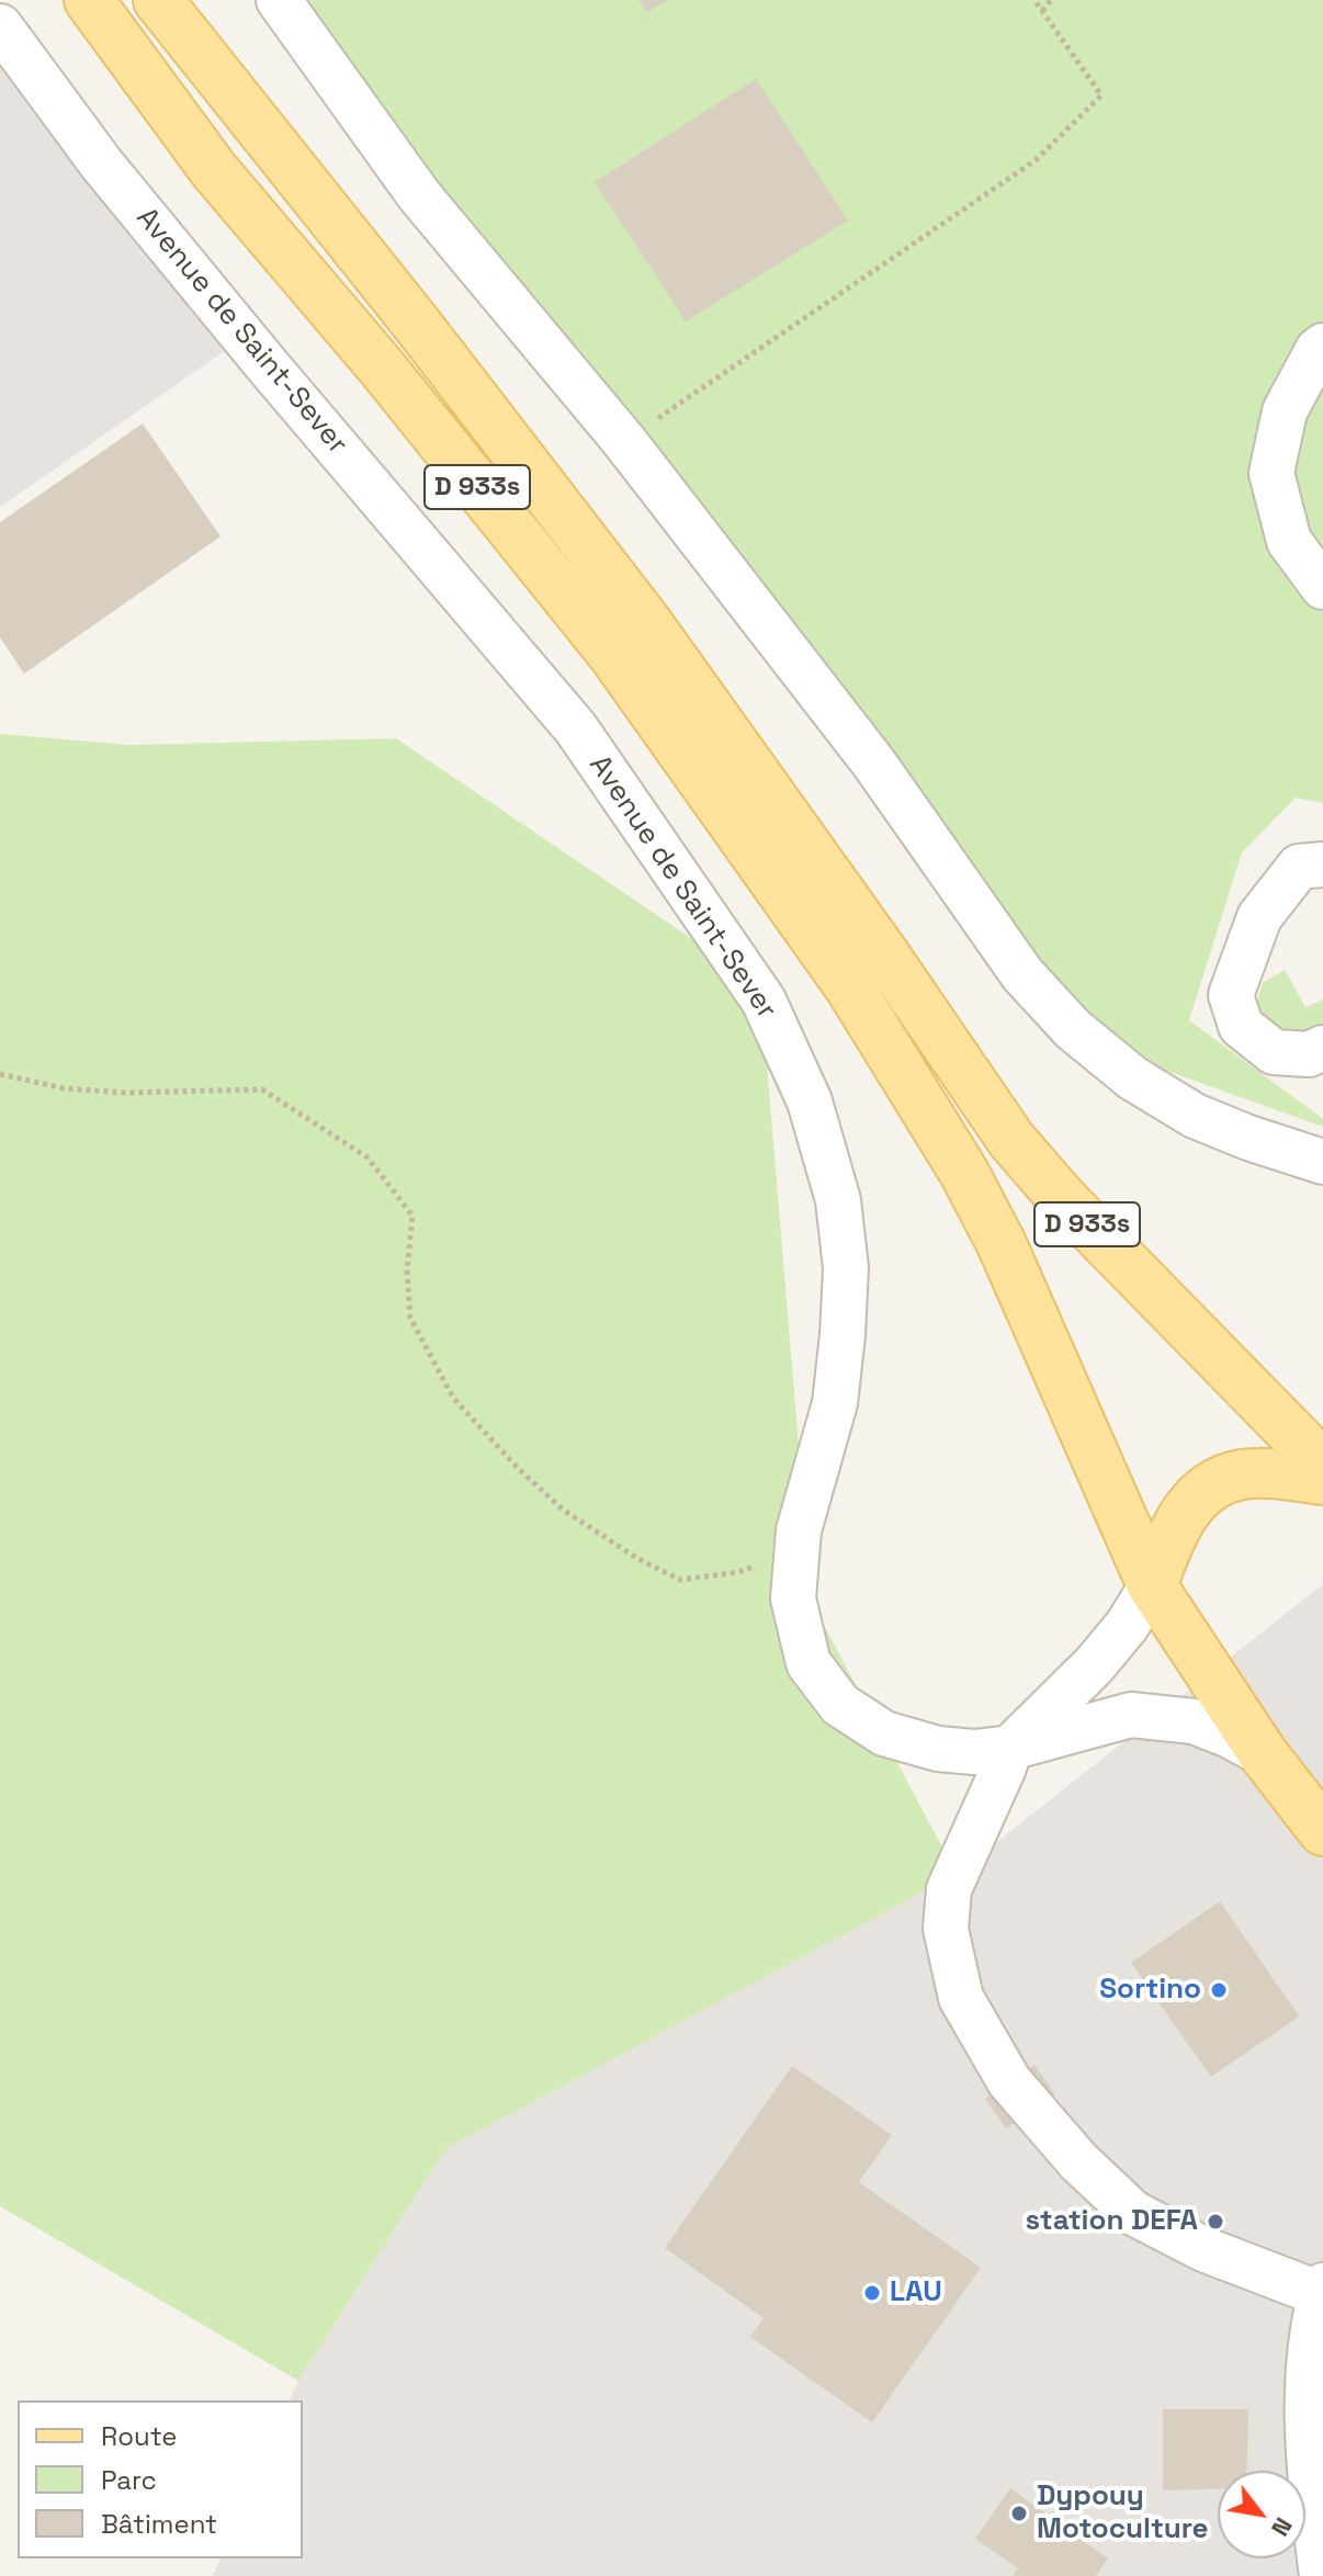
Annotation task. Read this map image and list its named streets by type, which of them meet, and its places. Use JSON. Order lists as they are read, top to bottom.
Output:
{
  "streets": {
    "main road": ["D 933s"],
    "street": ["Avenue de Saint-Sever"]
  },
  "crossings": [
    ["Avenue de Saint-Sever", "D 933s"]
  ],
  "places": [
    "Sortino",
    "station DEFA",
    "LAU",
    "Dypouy Motoculture"
  ],
  "legend": ["Route", "Parc", "Bâtiment"],
  "north": "bottom right"
}
